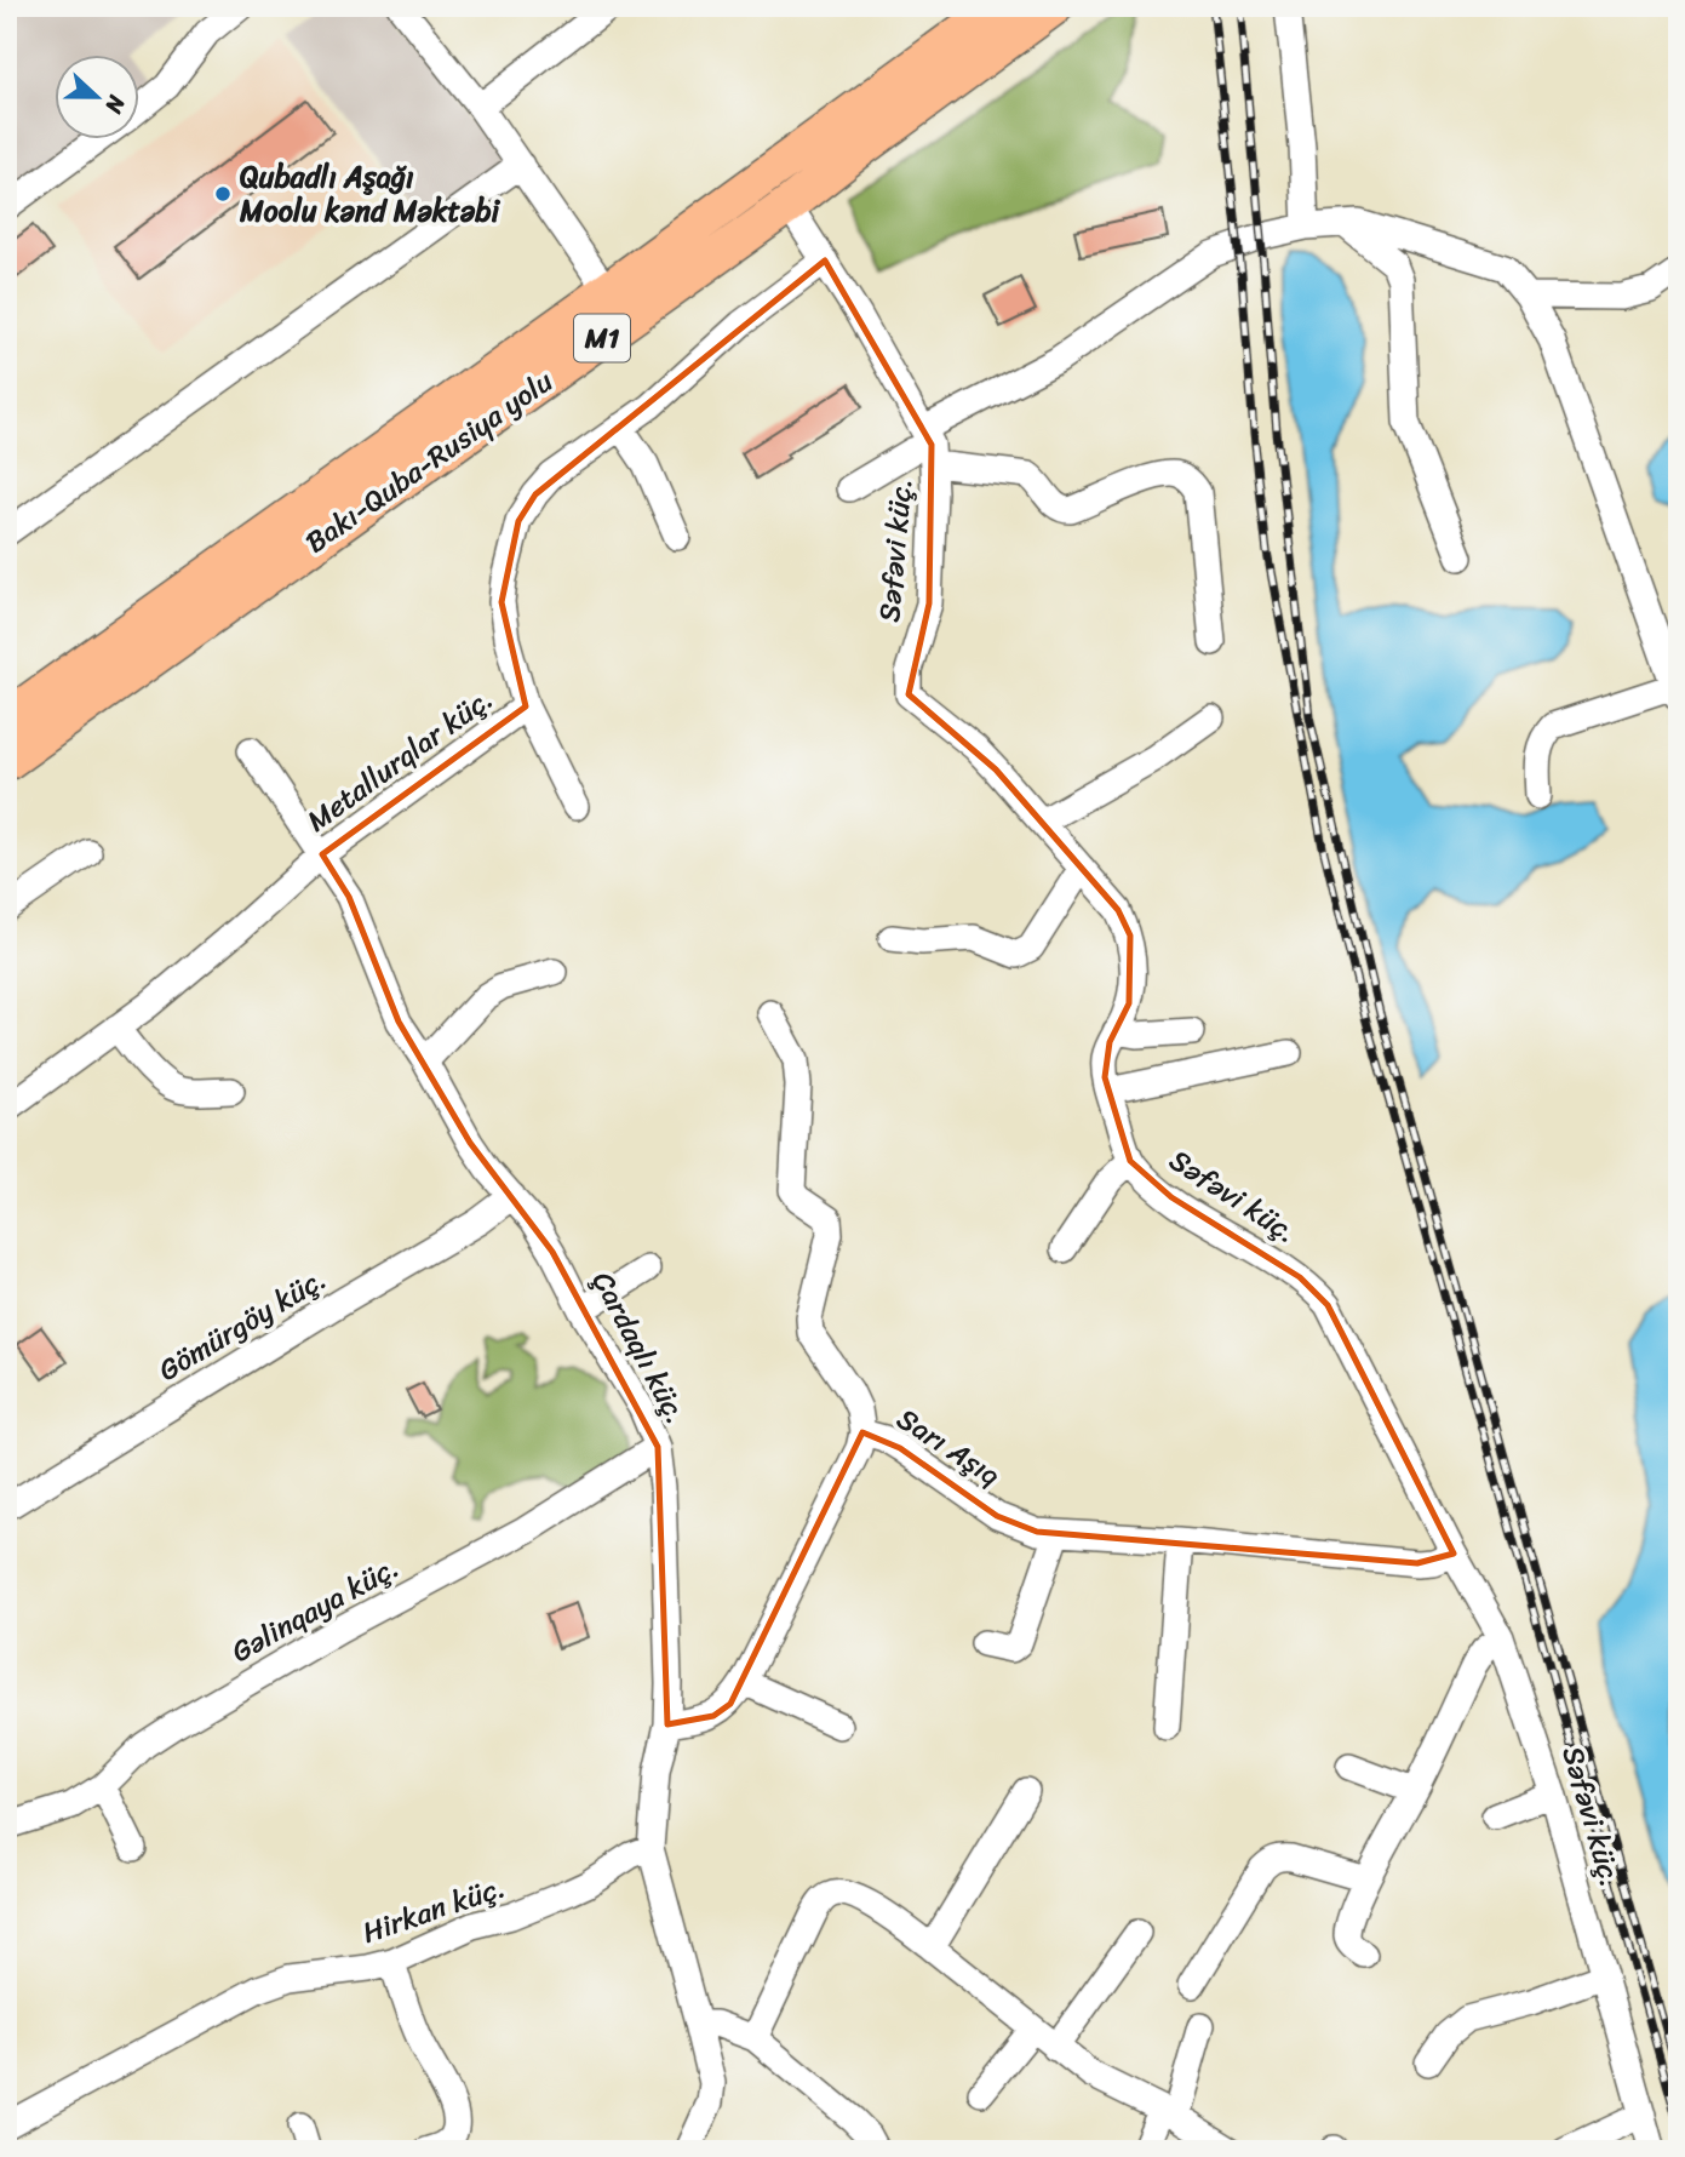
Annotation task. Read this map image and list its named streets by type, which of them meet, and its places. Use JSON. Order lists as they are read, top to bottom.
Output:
{
  "streets": {
    "highway": ["M1", "Bakı-Quba-Rusiya yolu"],
    "street": [
      "Səfəvi küç.",
      "Metallurqlar küç.",
      "Gömürgöy küç.",
      "Çardaqlı küç.",
      "Sarı Aşıq",
      "Gəlinqaya küç.",
      "Hirkan küç."
    ]
  },
  "crossings": [
    ["Səfəvi küç.", "Sarı Aşıq"],
    ["Metallurqlar küç.", "Çardaqlı küç."],
    ["Gömürgöy küç.", "Çardaqlı küç."],
    ["Çardaqlı küç.", "Gəlinqaya küç."],
    ["Çardaqlı küç.", "Hirkan küç."]
  ],
  "places": ["Qubadlı Aşağı Moolu kənd Məktəbi"],
  "north": "right"
}
